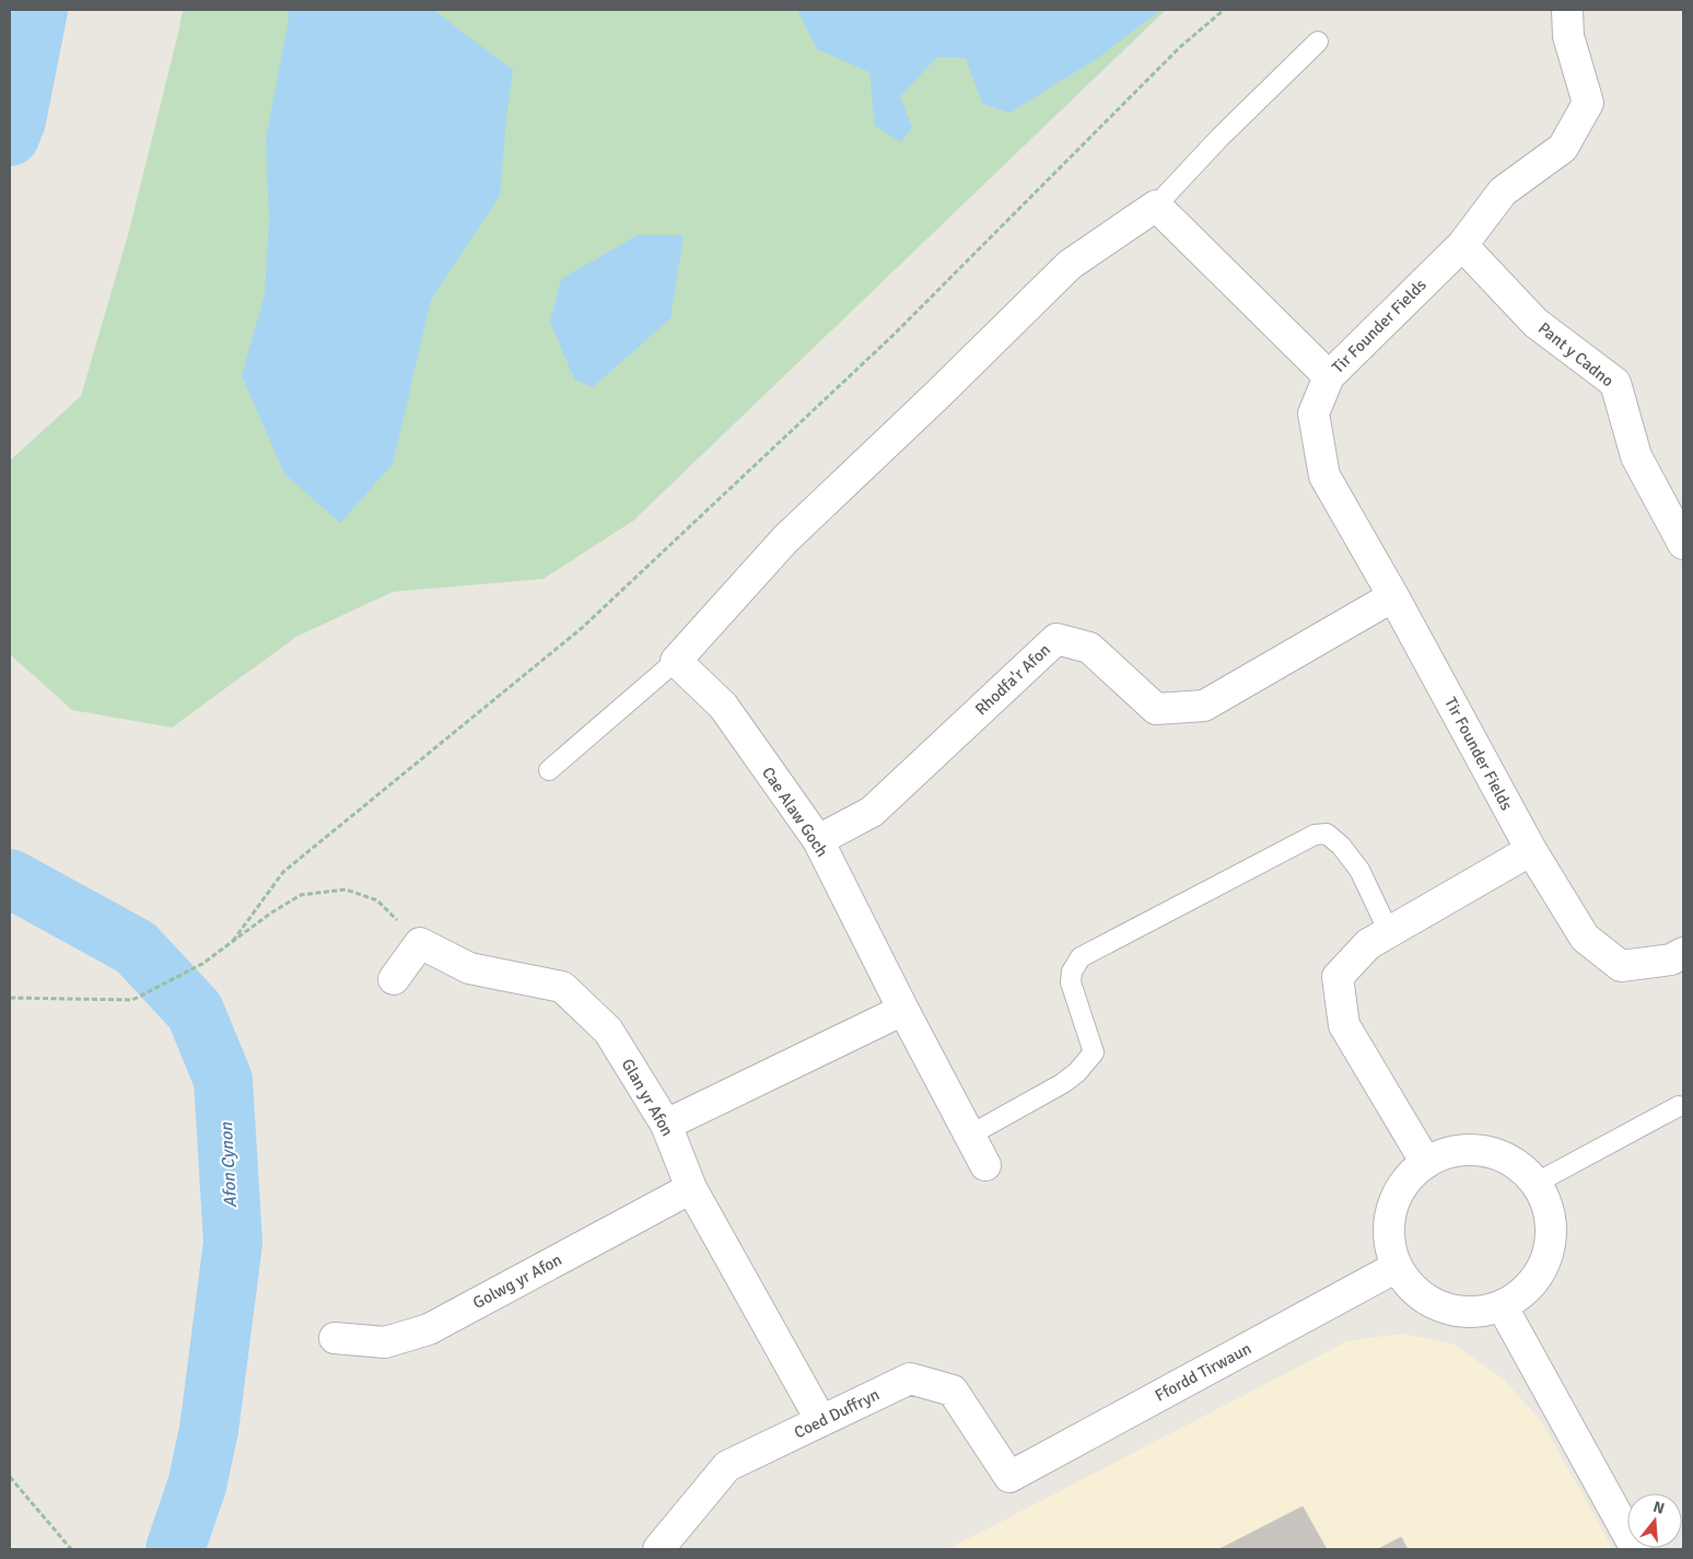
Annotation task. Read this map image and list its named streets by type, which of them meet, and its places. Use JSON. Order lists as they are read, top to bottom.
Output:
{
  "streets": {
    "street": [
      "Tir Founder Fields",
      "Pant y Cadno",
      "Rhodfa'r Afon",
      "Cae Alaw Goch",
      "Glan yr Afon",
      "Golwg yr Afon",
      "Ffordd Tirwaun",
      "Coed Duffryn"
    ]
  },
  "crossings": [
    ["Tir Founder Fields", "Pant y Cadno"],
    ["Tir Founder Fields", "Rhodfa'r Afon"],
    ["Rhodfa'r Afon", "Cae Alaw Goch"],
    ["Glan yr Afon", "Golwg yr Afon"],
    ["Glan yr Afon", "Coed Duffryn"],
    ["Ffordd Tirwaun", "Coed Duffryn"]
  ],
  "water": ["Afon Cynon"],
  "north": "top"
}
